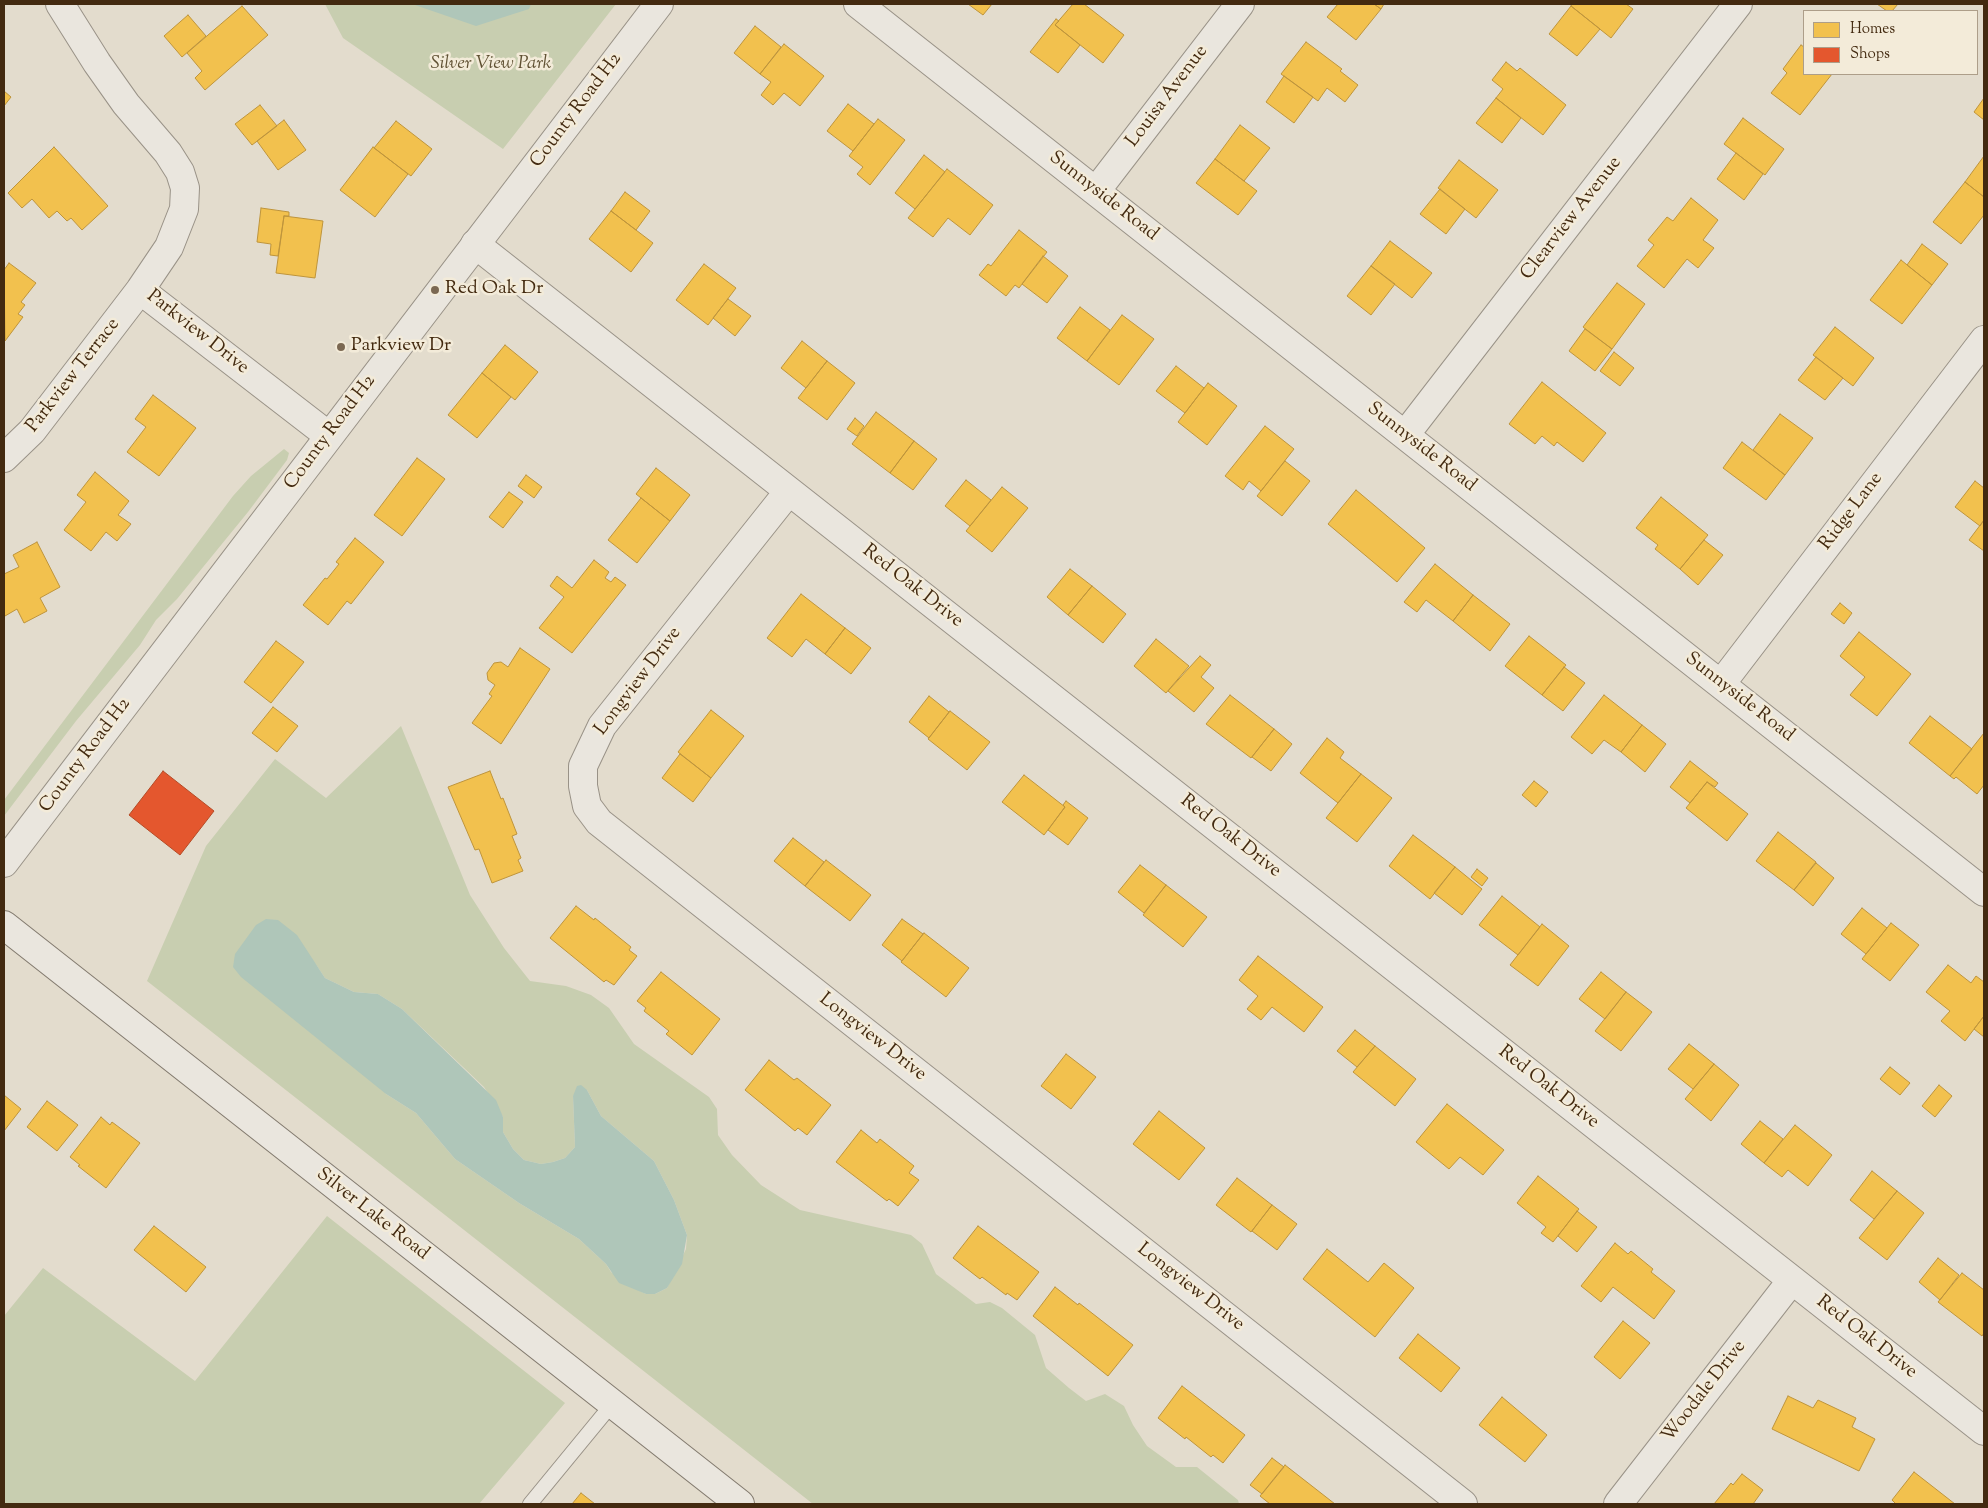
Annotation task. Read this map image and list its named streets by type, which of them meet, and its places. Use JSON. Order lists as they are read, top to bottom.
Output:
{
  "streets": {
    "street": [
      "Louisa Avenue",
      "County Road H2",
      "Sunnyside Road",
      "Clearview Avenue",
      "Parkview Drive",
      "Parkview Terrace",
      "Ridge Lane",
      "Red Oak Drive",
      "Longview Drive",
      "Silver Lake Road",
      "Woodale Drive"
    ]
  },
  "crossings": [
    ["Louisa Avenue", "Sunnyside Road"],
    ["County Road H2", "Parkview Drive"],
    ["County Road H2", "Red Oak Drive"],
    ["Sunnyside Road", "Clearview Avenue"],
    ["Sunnyside Road", "Ridge Lane"],
    ["Parkview Drive", "Parkview Terrace"],
    ["Red Oak Drive", "Longview Drive"],
    ["Red Oak Drive", "Woodale Drive"]
  ],
  "parks": ["Silver View Park"],
  "places": ["Red Oak Dr", "Parkview Dr"],
  "legend": ["Homes", "Shops"]
}
